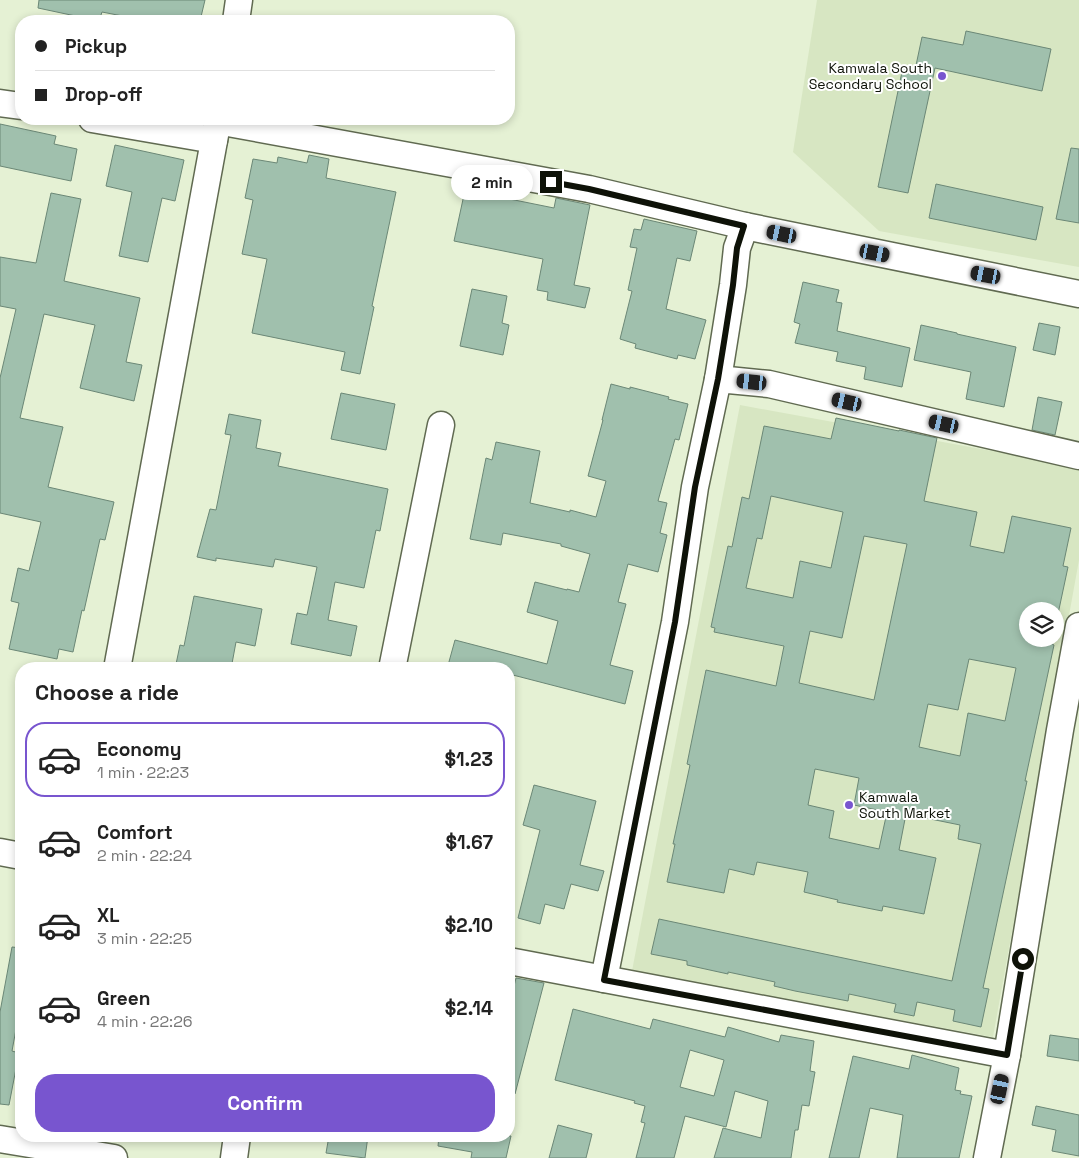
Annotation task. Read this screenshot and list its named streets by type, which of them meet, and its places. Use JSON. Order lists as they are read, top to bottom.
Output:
{
  "places": ["Kamwala South Secondary School", "Kamwala South Market"],
  "page": {
    "banner": ["Pickup", "Drop-off"],
    "bubble": "2 min",
    "heading": "Choose a ride",
    "list": [
      {
        "name": "Economy",
        "note": "1 min · 22:23",
        "value": "$1.23"
      },
      {
        "name": "Comfort",
        "note": "2 min · 22:24",
        "value": "$1.67"
      },
      {
        "name": "XL",
        "note": "3 min · 22:25",
        "value": "$2.10"
      },
      {
        "name": "Green",
        "note": "4 min · 22:26",
        "value": "$2.14"
      }
    ],
    "buttons": "Confirm"
  }
}
